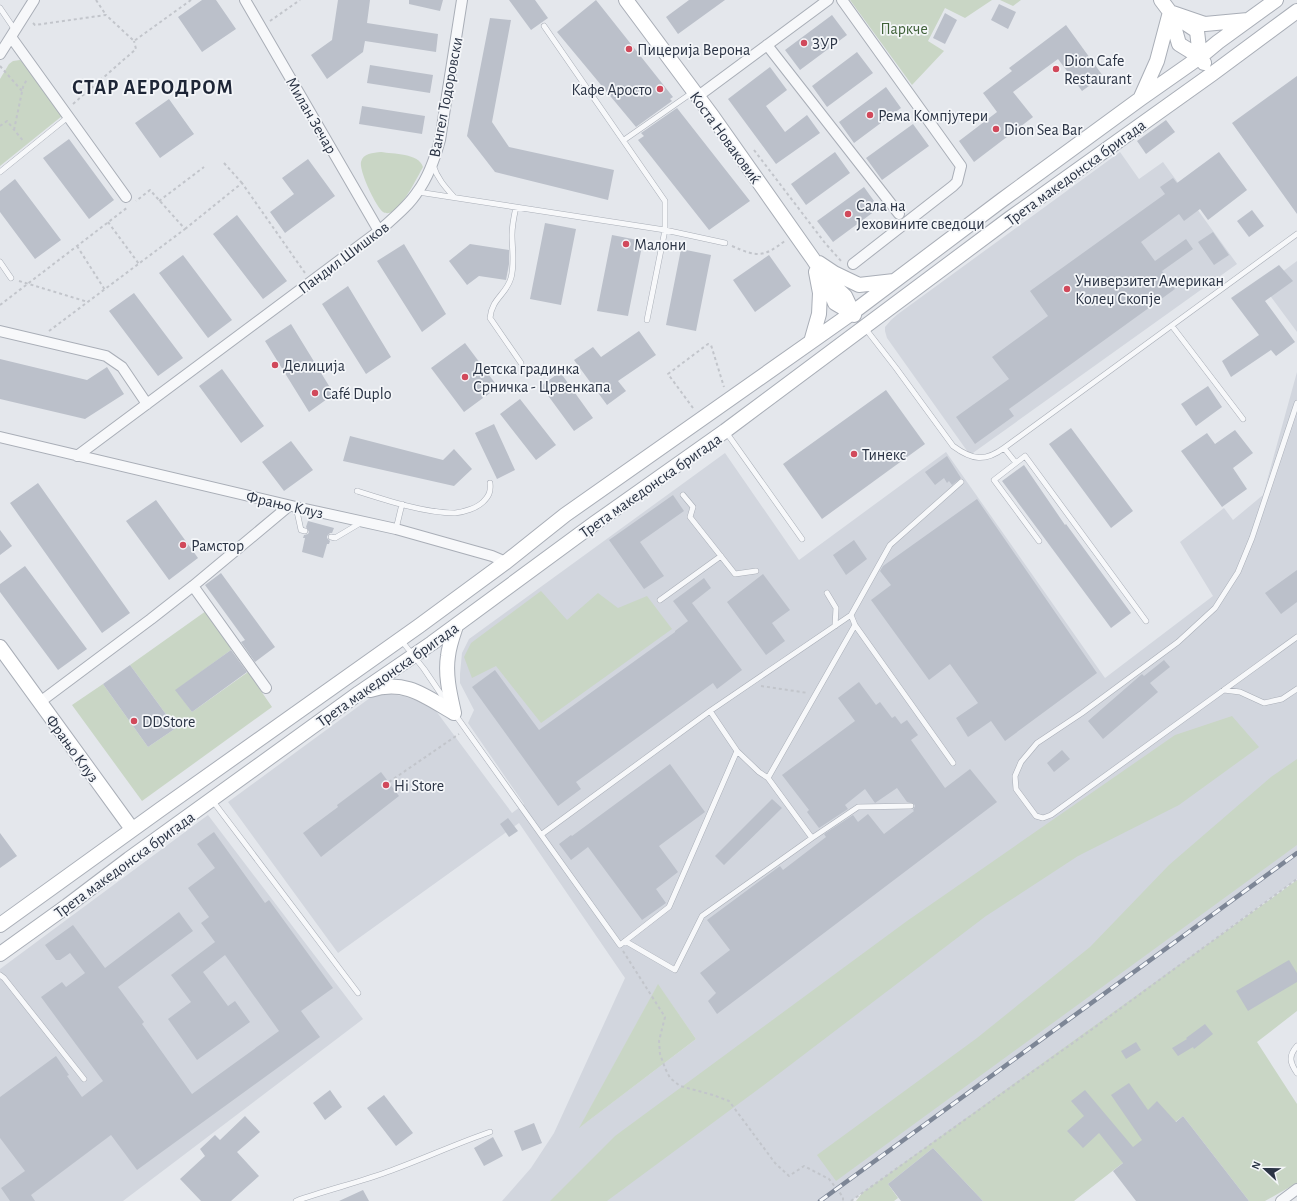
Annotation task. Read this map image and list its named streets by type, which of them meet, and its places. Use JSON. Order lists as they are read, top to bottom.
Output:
{
  "streets": {
    "street": [
      "Вангел Тодоровски",
      "Милан Зечар",
      "Коста Новаковиќ",
      "Трета македонска бригада",
      "Пандил Шишков",
      "Фрањо Клуз"
    ]
  },
  "crossings": [
    ["Вангел Тодоровски", "Пандил Шишков"],
    ["Милан Зечар", "Пандил Шишков"],
    ["Коста Новаковиќ", "Трета македонска бригада"],
    ["Трета македонска бригада", "Фрањо Клуз"],
    ["Пандил Шишков", "Фрањо Клуз"]
  ],
  "districts": ["СТАР АЕРОДРОМ"],
  "parks": ["Паркче"],
  "places": [
    "ЗУР",
    "Пицерија Верона",
    "Dion Cafe Restaurant",
    "Кафе Аросто",
    "Рема Компјутери",
    "Dion Sea Bar",
    "Сала на Јеховините сведоци",
    "Малони",
    "Универзитет Американ Колеџ Скопје",
    "Делиција",
    "Детска градинка Срничка - Црвенкапа",
    "Café Duplo",
    "Тинекс",
    "Рамстор",
    "DDStore",
    "Hi Store"
  ],
  "north": "left"
}
